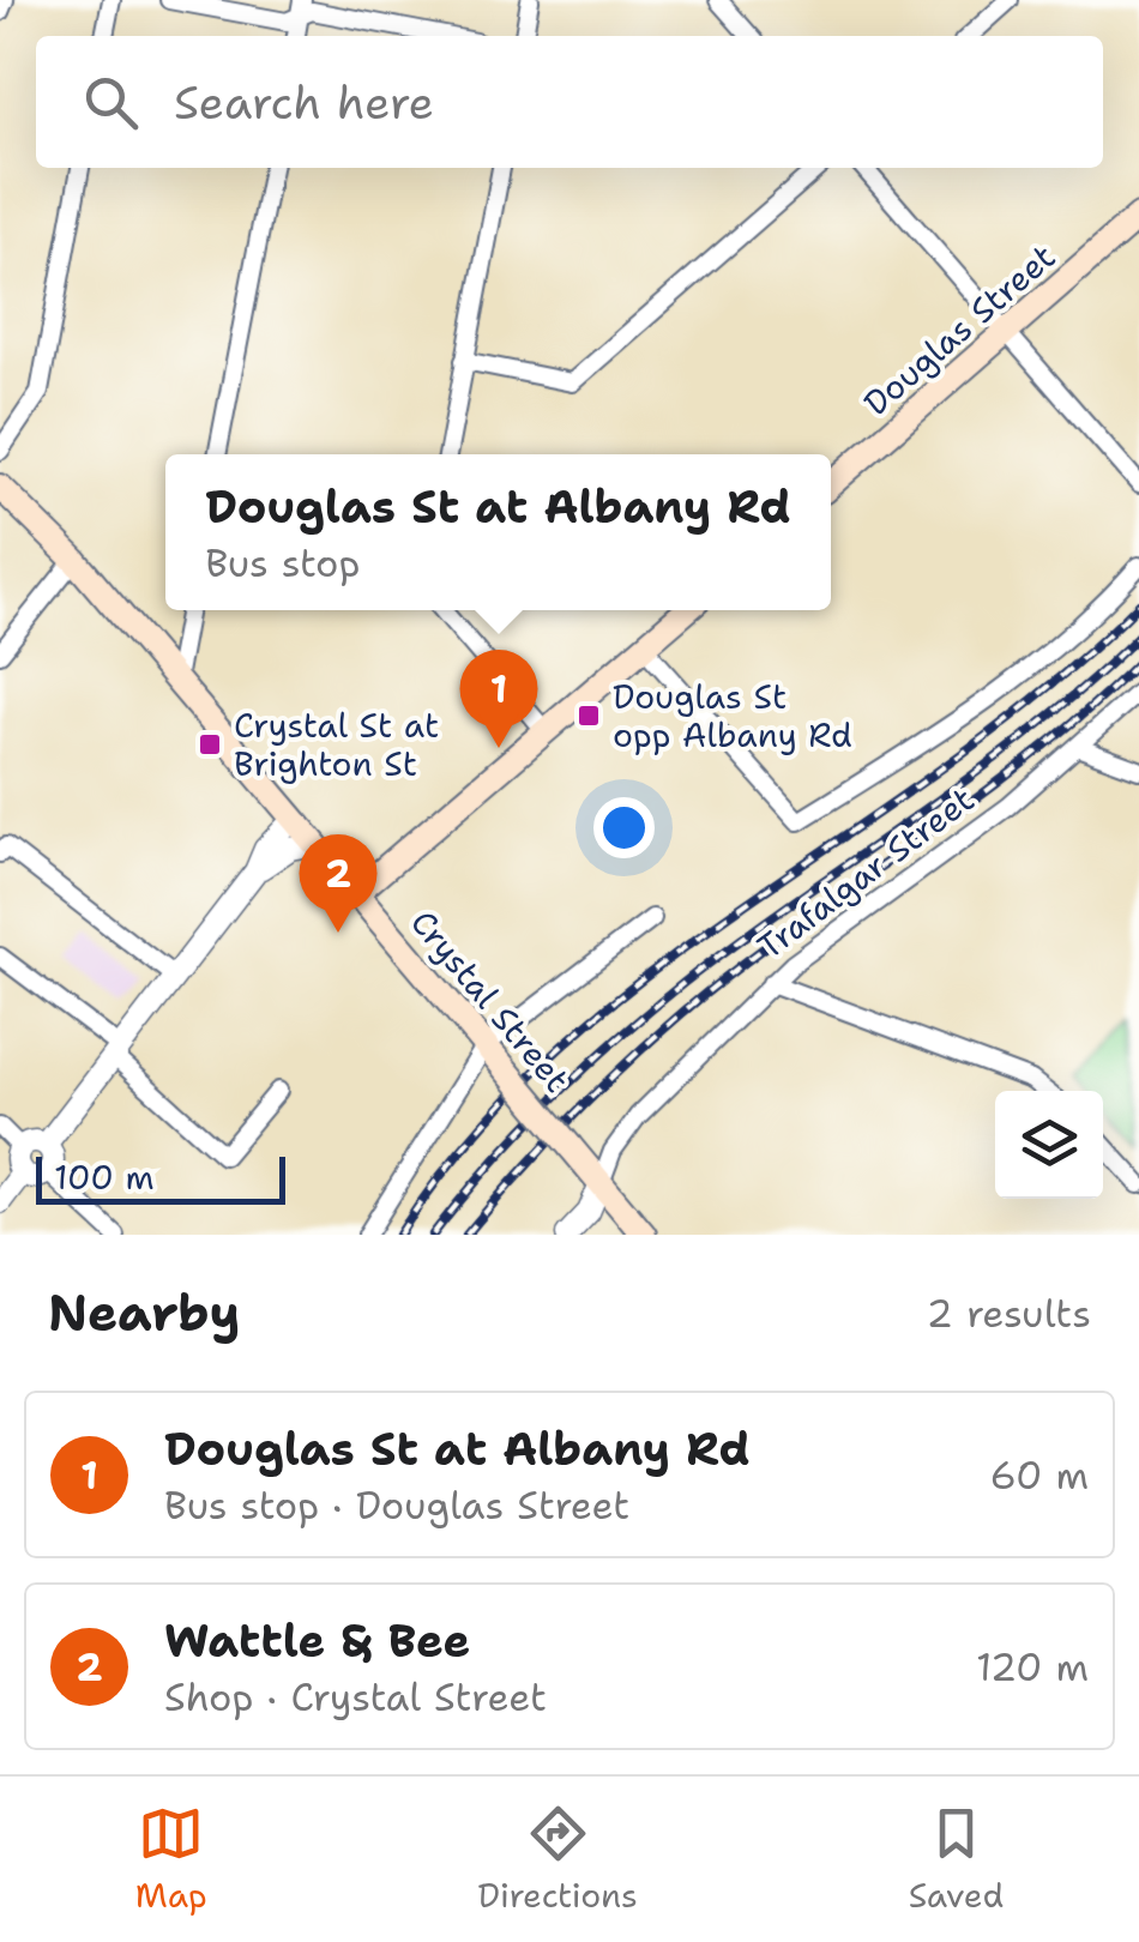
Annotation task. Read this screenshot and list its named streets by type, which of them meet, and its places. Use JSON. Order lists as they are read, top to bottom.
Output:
{
  "streets": {
    "main road": ["Douglas Street", "Crystal Street"],
    "street": ["Trafalgar Street"]
  },
  "crossings": [
    ["Trafalgar Street", "Crystal Street"]
  ],
  "places": {
    "transit": ["Douglas St opp Albany Rd", "Crystal St at Brighton St"]
  },
  "scale_bar": "100 m",
  "page": {
    "search": "Search here",
    "popup": ["Douglas St at Albany Rd", "Bus stop"],
    "pins": ["1", "2"],
    "scale": "100 m",
    "heading": ["Nearby", "2 results"],
    "list": [
      {
        "mark": "1",
        "name": "Douglas St at Albany Rd",
        "note": "Bus stop · Douglas Street",
        "value": "60 m"
      },
      {
        "mark": "2",
        "name": "Wattle & Bee",
        "note": "Shop · Crystal Street",
        "value": "120 m"
      }
    ],
    "nav": ["Map", "Directions", "Saved"]
  }
}
